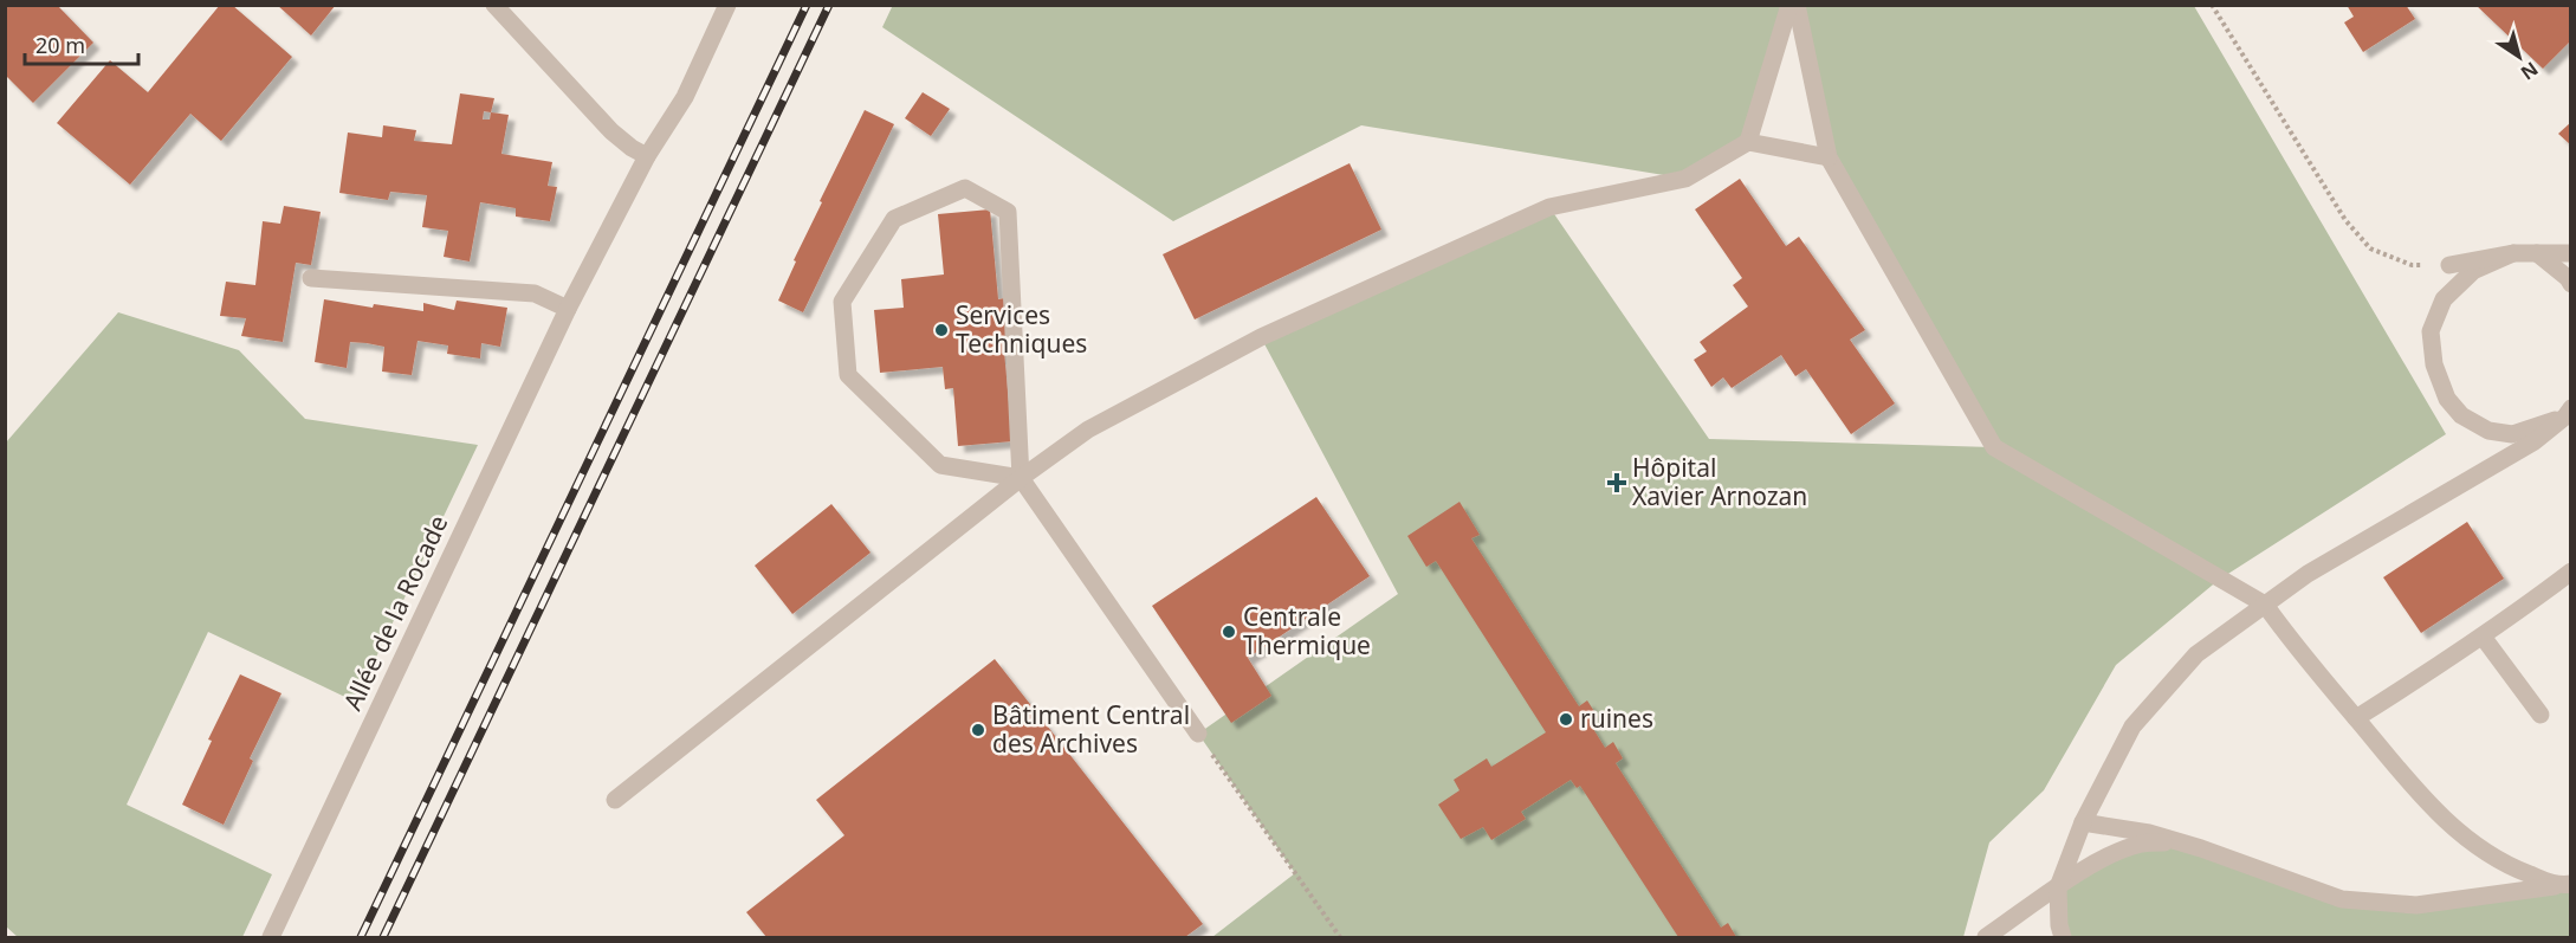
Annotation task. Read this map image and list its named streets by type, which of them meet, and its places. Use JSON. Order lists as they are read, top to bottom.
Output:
{
  "streets": {
    "street": ["Allée de la Rocade"]
  },
  "places": {
    "other": [
      "Services Techniques",
      "Centrale Thermique",
      "ruines",
      "Bâtiment Central des Archives"
    ],
    "health": ["Hôpital Xavier Arnozan"]
  },
  "scale_bar": "20 m",
  "north": "bottom right"
}
